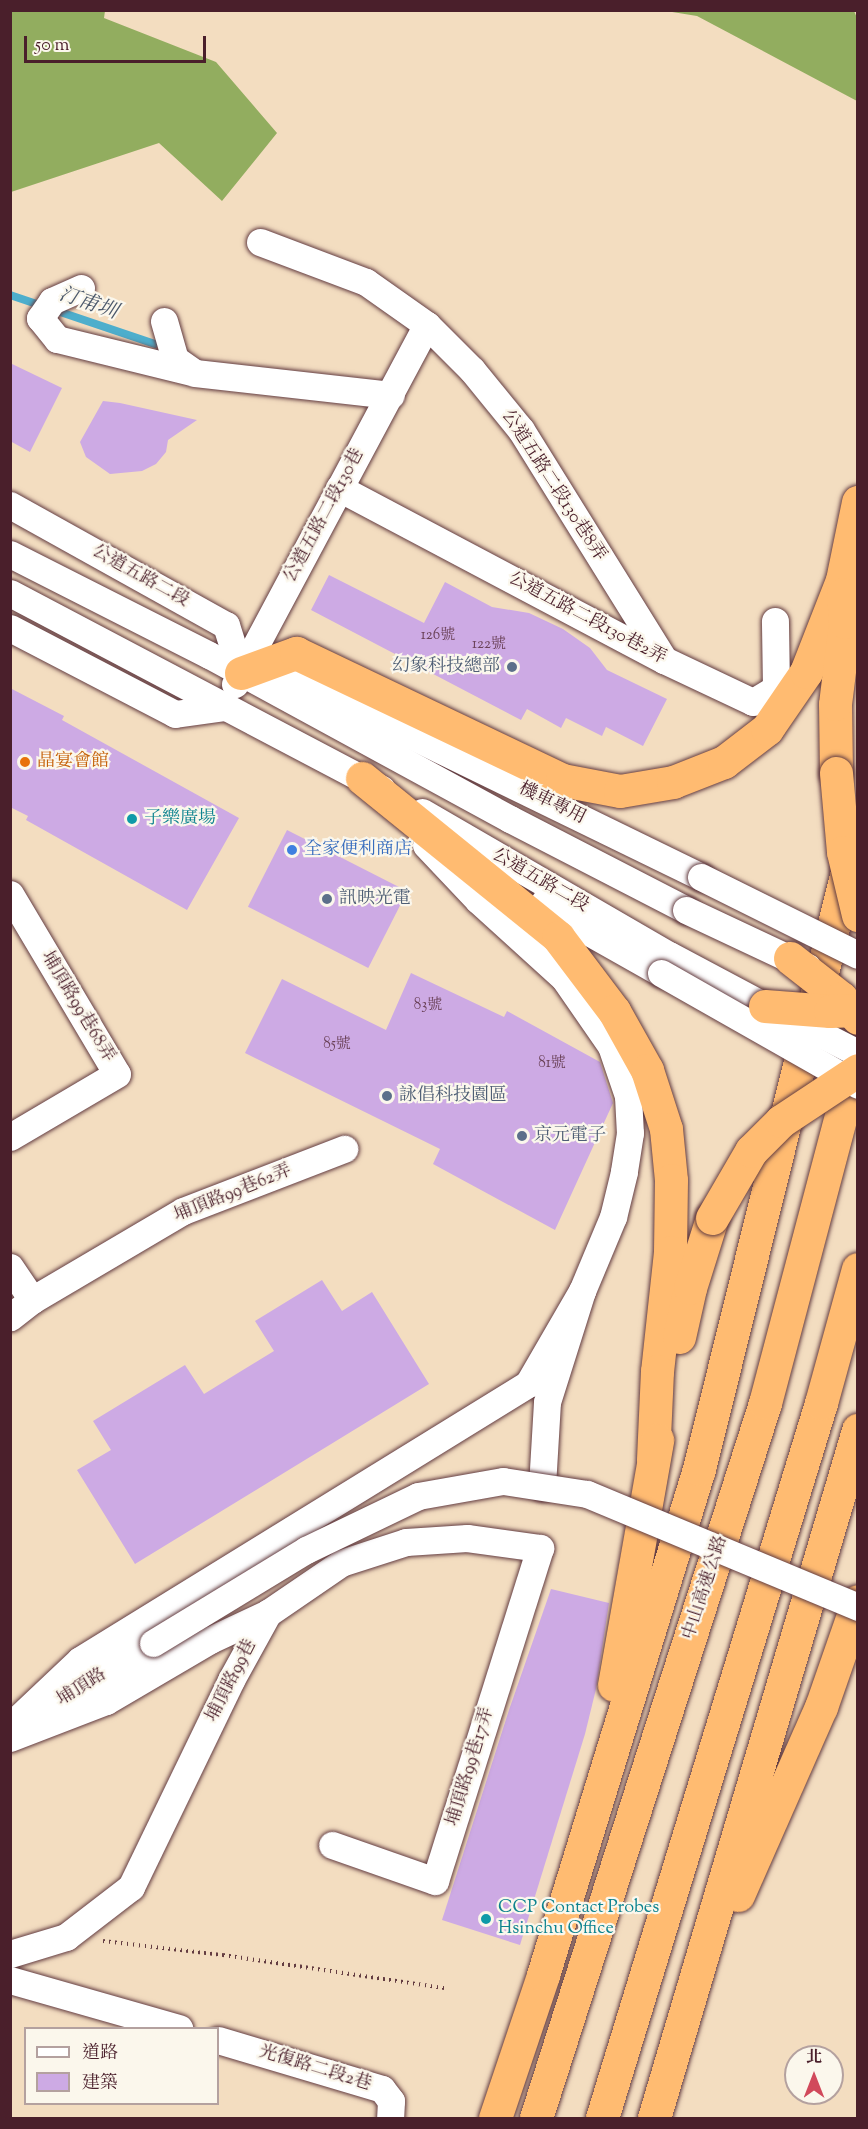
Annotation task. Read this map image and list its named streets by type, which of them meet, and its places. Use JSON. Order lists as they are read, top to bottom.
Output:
{
  "streets": {
    "highway": ["中山高速公路"],
    "street": [
      "公道五路二段130巷8弄",
      "公道五路二段130巷",
      "公道五路二段",
      "公道五路二段130巷2弄",
      "機車專用",
      "埔頂路99巷68弄",
      "埔頂路99巷62弄",
      "埔頂路99巷",
      "埔頂路",
      "埔頂路99巷17弄",
      "光復路二段2巷"
    ]
  },
  "crossings": [
    ["公道五路二段130巷8弄", "公道五路二段130巷"],
    ["公道五路二段130巷8弄", "公道五路二段130巷2弄"],
    ["公道五路二段130巷", "公道五路二段"],
    ["公道五路二段130巷", "公道五路二段130巷2弄"],
    ["公道五路二段130巷", "機車專用"],
    ["公道五路二段", "機車專用"],
    ["埔頂路99巷", "埔頂路99巷17弄"]
  ],
  "water": ["汀甫圳"],
  "places": [
    "幻象科技總部",
    "晶宴會館",
    "子樂廣場",
    "全家便利商店",
    "訊映光電",
    "詠倡科技園區",
    "京元電子",
    "CCP Contact Probes Hsinchu Office"
  ],
  "house_numbers": [
    "126號",
    "122號",
    "83號",
    "85號",
    "81號"
  ],
  "legend": ["道路", "建築"],
  "scale_bar": "50 m",
  "north": "top"
}
